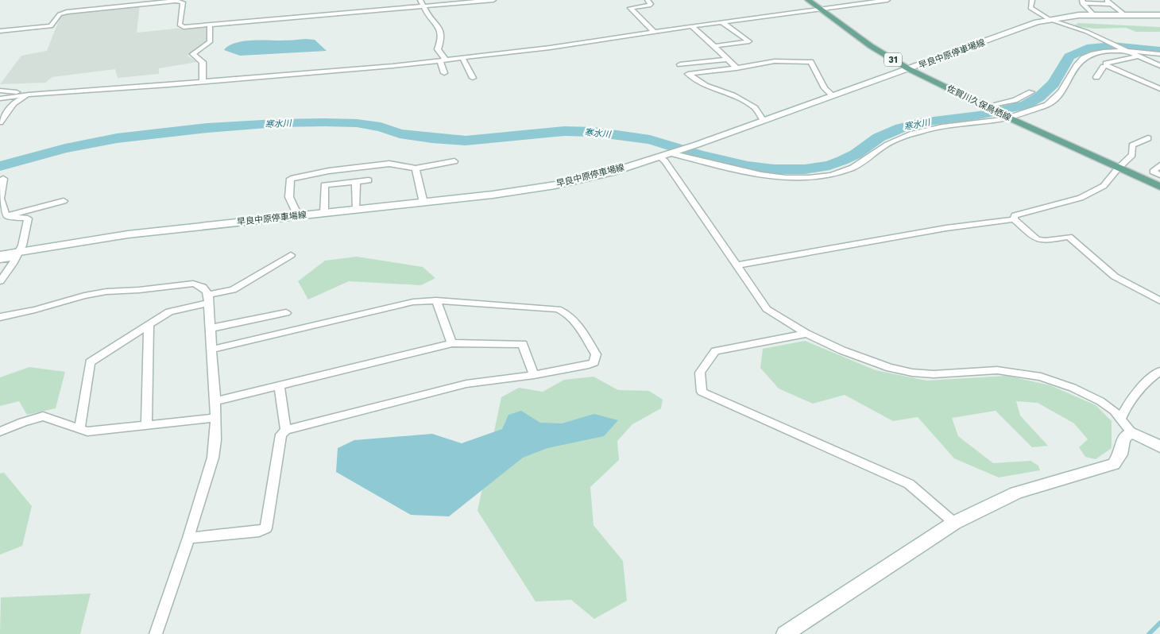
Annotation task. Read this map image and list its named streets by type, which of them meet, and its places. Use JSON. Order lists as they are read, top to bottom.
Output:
{
  "streets": {
    "main road": ["早良中原停車場線", "31", "佐賀川久保鳥栖線"]
  },
  "crossings": [
    ["早良中原停車場線", "佐賀川久保鳥栖線"]
  ],
  "water": ["寒水川"]
}
